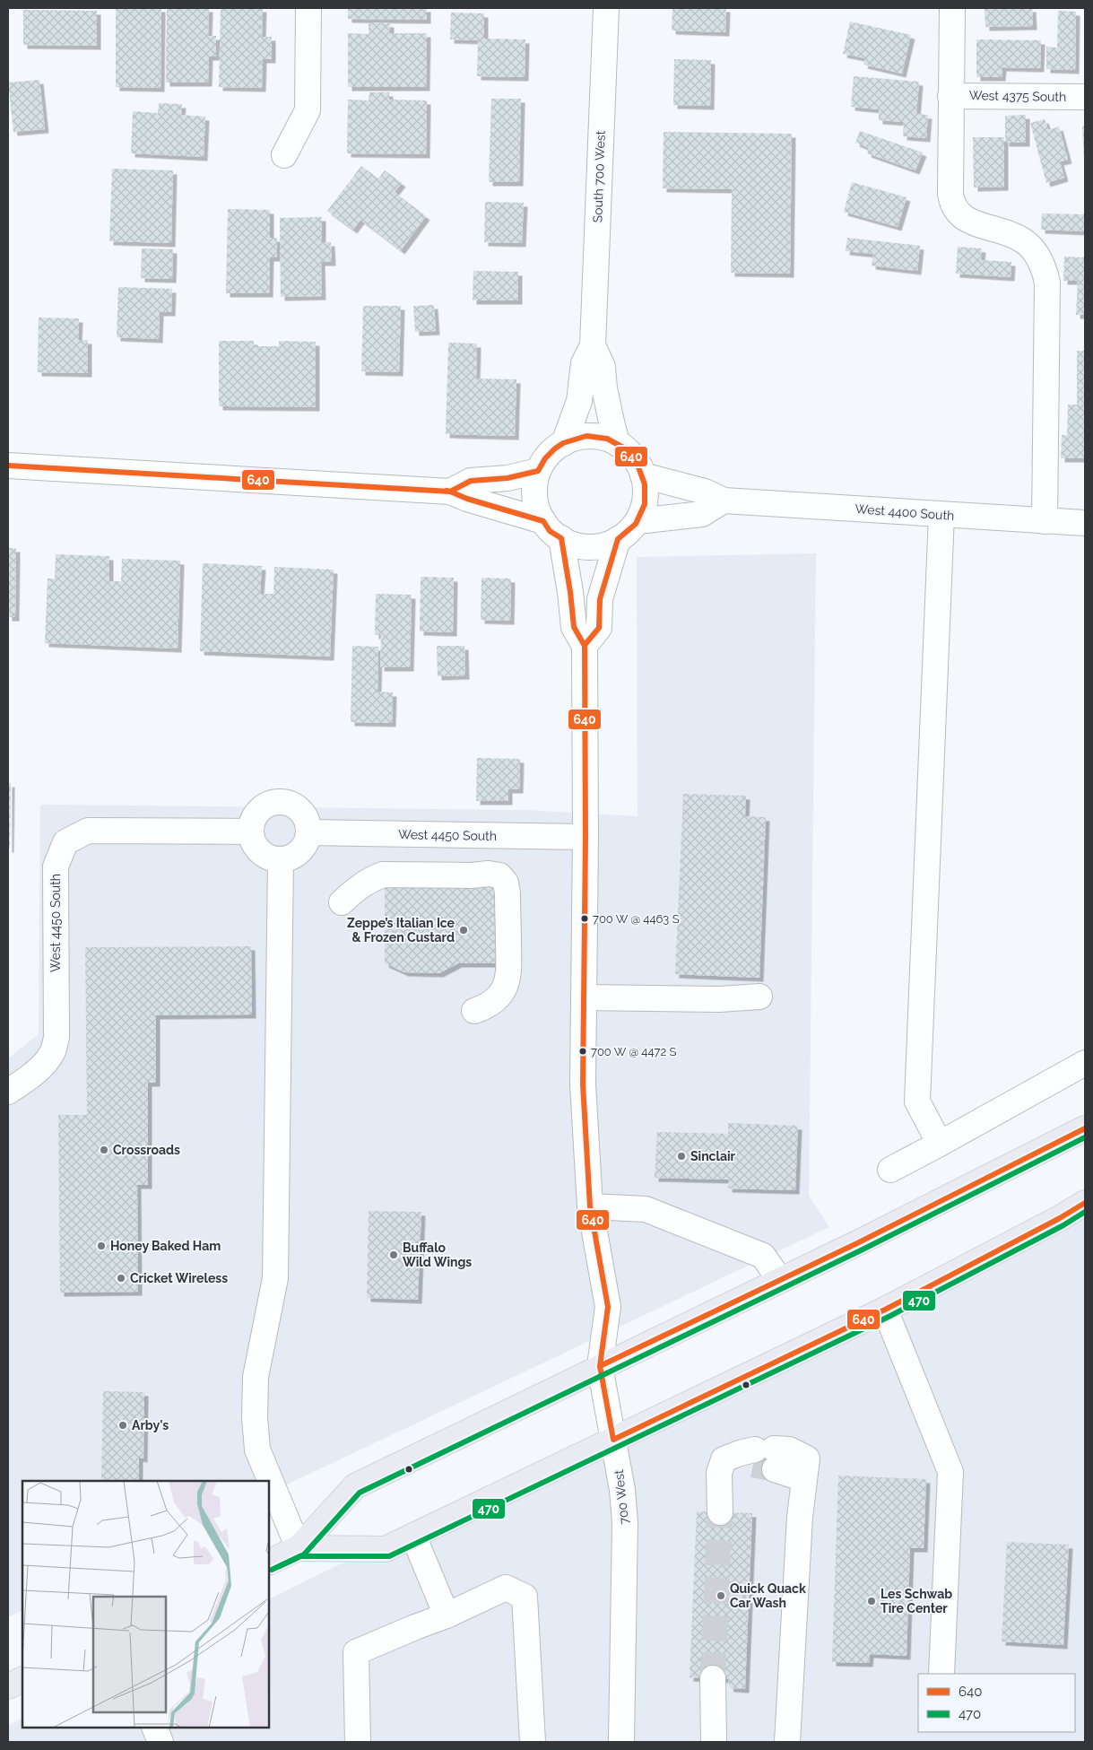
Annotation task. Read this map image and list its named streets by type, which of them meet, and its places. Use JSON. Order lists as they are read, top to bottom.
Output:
{
  "streets": {
    "street": [
      "West 4375 South",
      "South 700 West",
      "West 4400 South",
      "West 4450 South",
      "700 West"
    ]
  },
  "crossings": [
    ["South 700 West", "West 4400 South"]
  ],
  "places": [
    "700 W @ 4463 S",
    "Zeppe’s Italian Ice & Frozen Custard",
    "700 W @ 4472 S",
    "Crossroads",
    "Sinclair",
    "Honey Baked Ham",
    "Buffalo Wild Wings",
    "Cricket Wireless",
    "Arby's",
    "Quick Quack Car Wash",
    "Les Schwab Tire Center"
  ],
  "lines": ["transit line 640", "transit line 470"],
  "legend": ["640", "470"]
}
